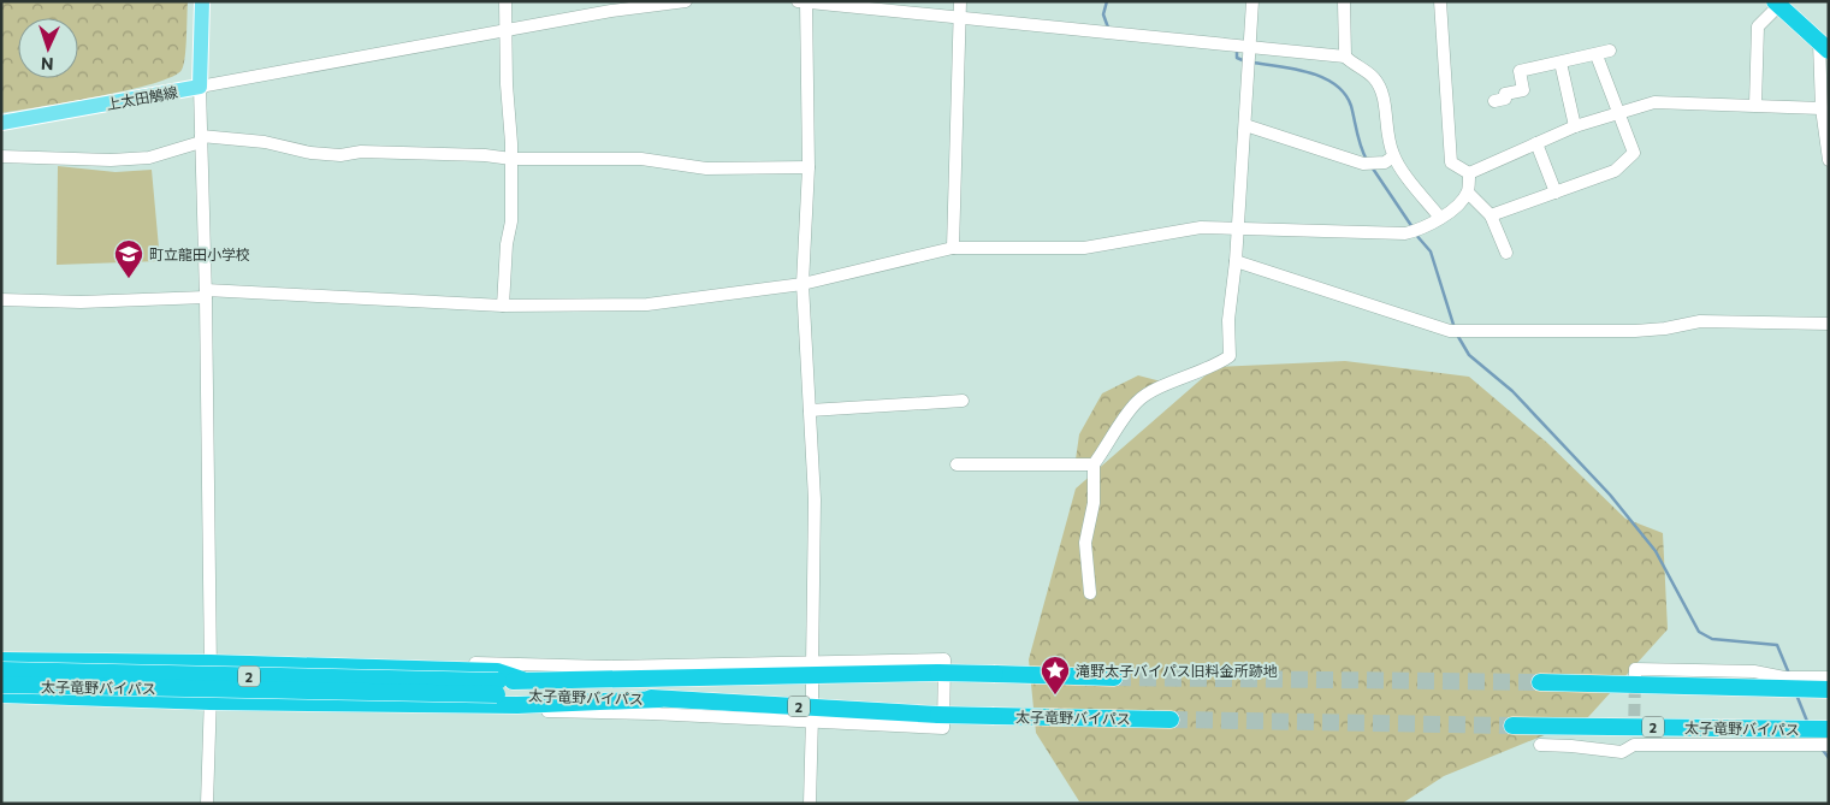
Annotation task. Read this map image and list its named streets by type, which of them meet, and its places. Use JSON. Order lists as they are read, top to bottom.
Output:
{
  "streets": {
    "highway": ["2", "太子竜野バイパス"],
    "main road": ["上太田鵤線"]
  },
  "places": {
    "school or university": ["町立龍田小学校"],
    "place": ["滝野太子バイパス旧料金所跡地"]
  },
  "north": "bottom"
}
